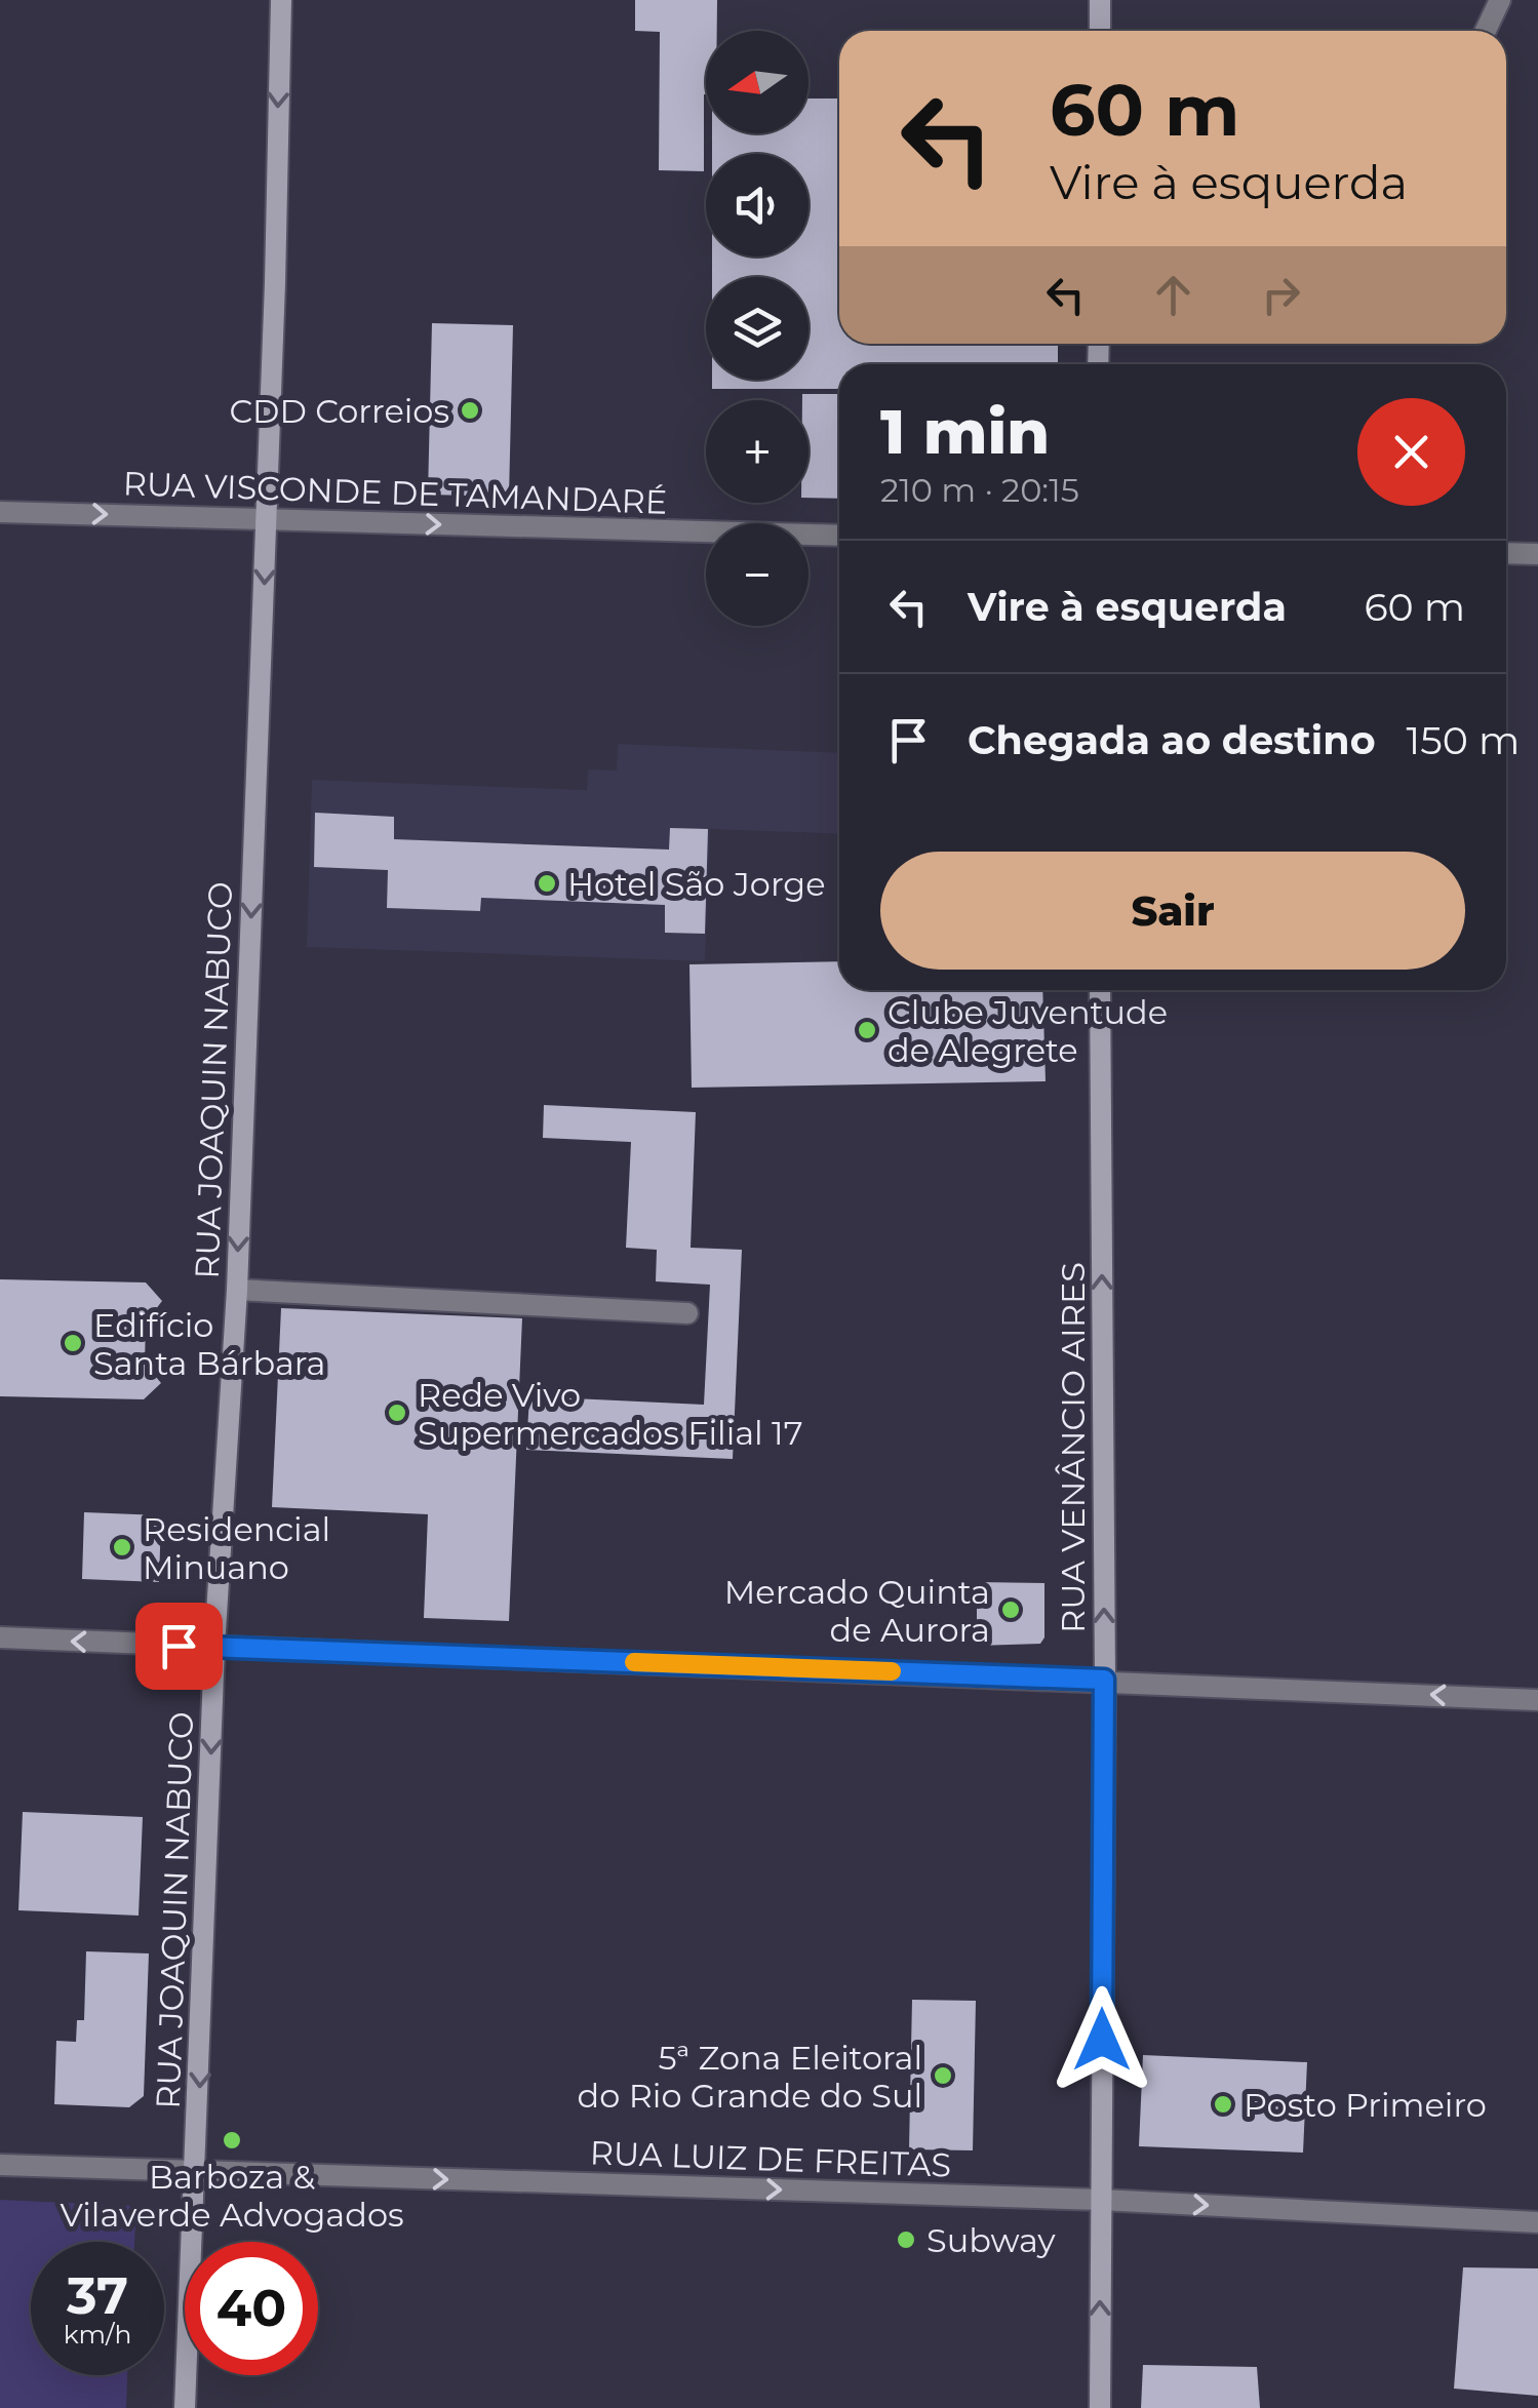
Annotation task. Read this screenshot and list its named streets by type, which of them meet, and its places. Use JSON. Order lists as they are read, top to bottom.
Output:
{
  "streets": {
    "street": [
      "RUA VISCONDE DE TAMANDARÉ",
      "RUA JOAQUIN NABUCO",
      "RUA VENÂNCIO AIRES",
      "RUA LUIZ DE FREITAS"
    ]
  },
  "crossings": [
    ["RUA VISCONDE DE TAMANDARÉ", "RUA JOAQUIN NABUCO"],
    ["RUA JOAQUIN NABUCO", "RUA LUIZ DE FREITAS"],
    ["RUA VENÂNCIO AIRES", "RUA LUIZ DE FREITAS"]
  ],
  "one_way": [
    "RUA VISCONDE DE TAMANDARÉ",
    "RUA JOAQUIN NABUCO",
    "RUA VENÂNCIO AIRES",
    "RUA LUIZ DE FREITAS"
  ],
  "places": [
    "CDD Correios",
    "Hotel São Jorge",
    "Clube Juventude de Alegrete",
    "Edifício Santa Bárbara",
    "Rede Vivo Supermercados Filial 17",
    "Residencial Minuano",
    "Mercado Quinta de Aurora",
    "5ª Zona Eleitoral do Rio Grande do Sul",
    "Posto Primeiro",
    "Barboza & Vilaverde Advogados",
    "Subway"
  ],
  "north": "left",
  "page": {
    "map_buttons": ["+", "−"],
    "turn": ["60 m", "Vire à esquerda"],
    "heading": ["1 min", "210 m · 20:15"],
    "list": [
      {
        "name": "Vire à esquerda",
        "value": "60 m"
      },
      {
        "name": "Chegada ao destino",
        "value": "150 m"
      }
    ],
    "buttons": "Sair",
    "speed": "37 km/h",
    "limit": "40"
  }
}
